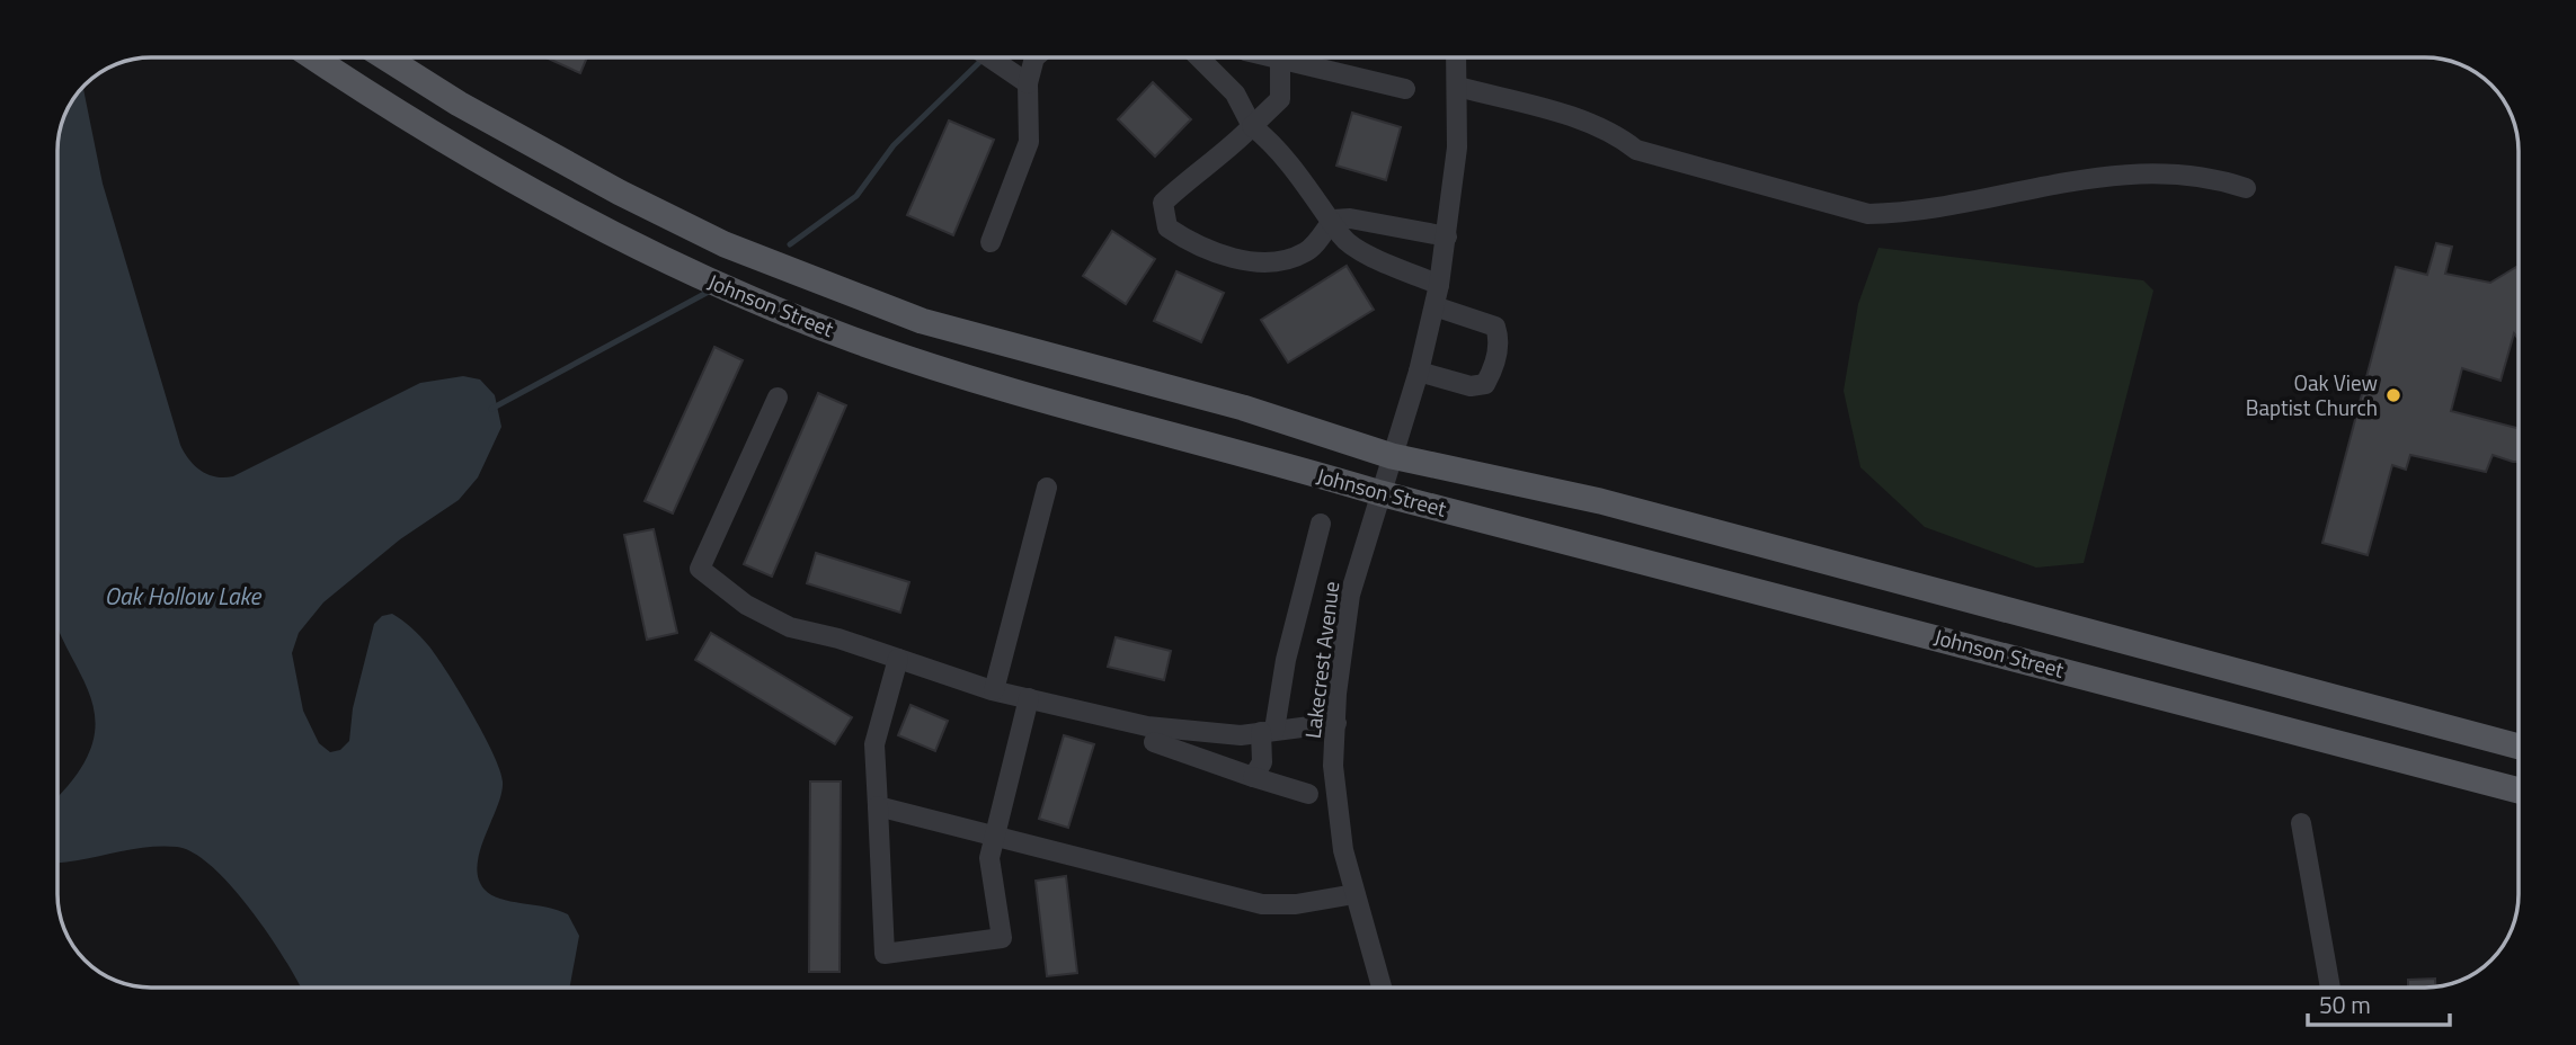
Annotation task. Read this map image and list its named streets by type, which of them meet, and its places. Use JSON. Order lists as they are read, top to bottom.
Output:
{
  "streets": {
    "main road": ["Johnson Street"],
    "street": ["Lakecrest Avenue"]
  },
  "crossings": [
    ["Johnson Street", "Lakecrest Avenue"]
  ],
  "water": ["Oak Hollow Lake"],
  "places": ["Oak View Baptist Church"],
  "scale_bar": "50 m"
}
